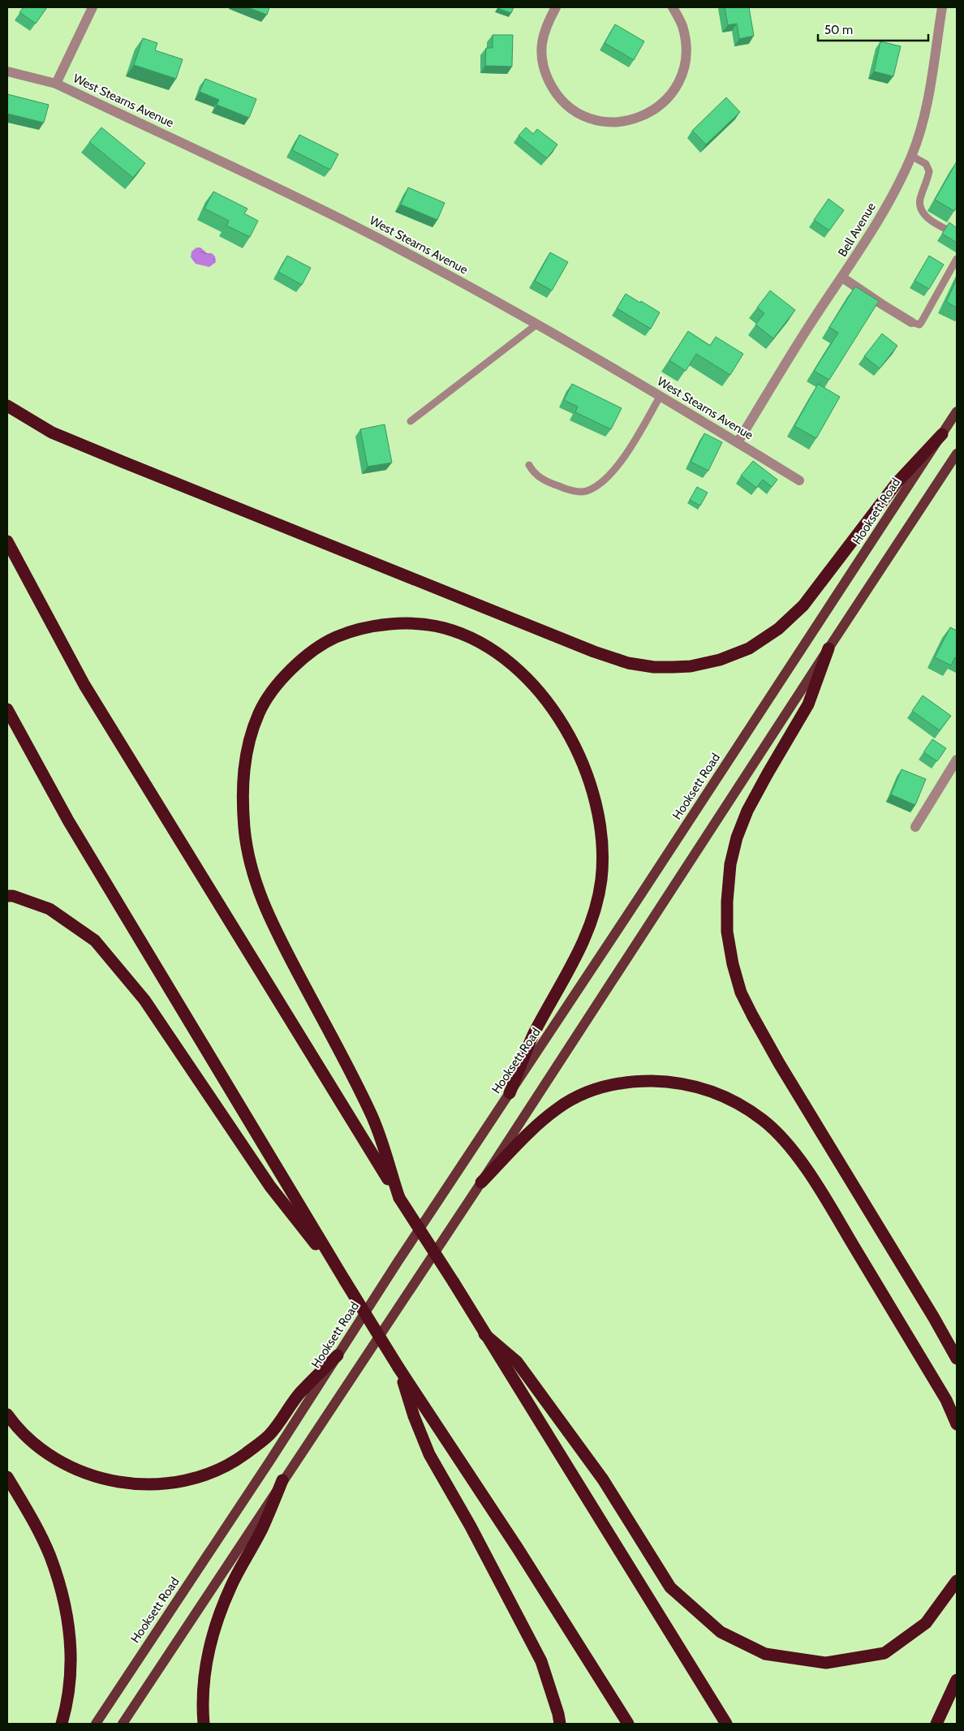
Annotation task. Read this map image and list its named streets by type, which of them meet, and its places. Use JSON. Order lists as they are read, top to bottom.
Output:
{
  "streets": {
    "main road": ["Hooksett Road"],
    "street": ["West Stearns Avenue", "Bell Avenue"]
  },
  "crossings": [
    ["West Stearns Avenue", "Bell Avenue"]
  ],
  "scale_bar": "50 m"
}
